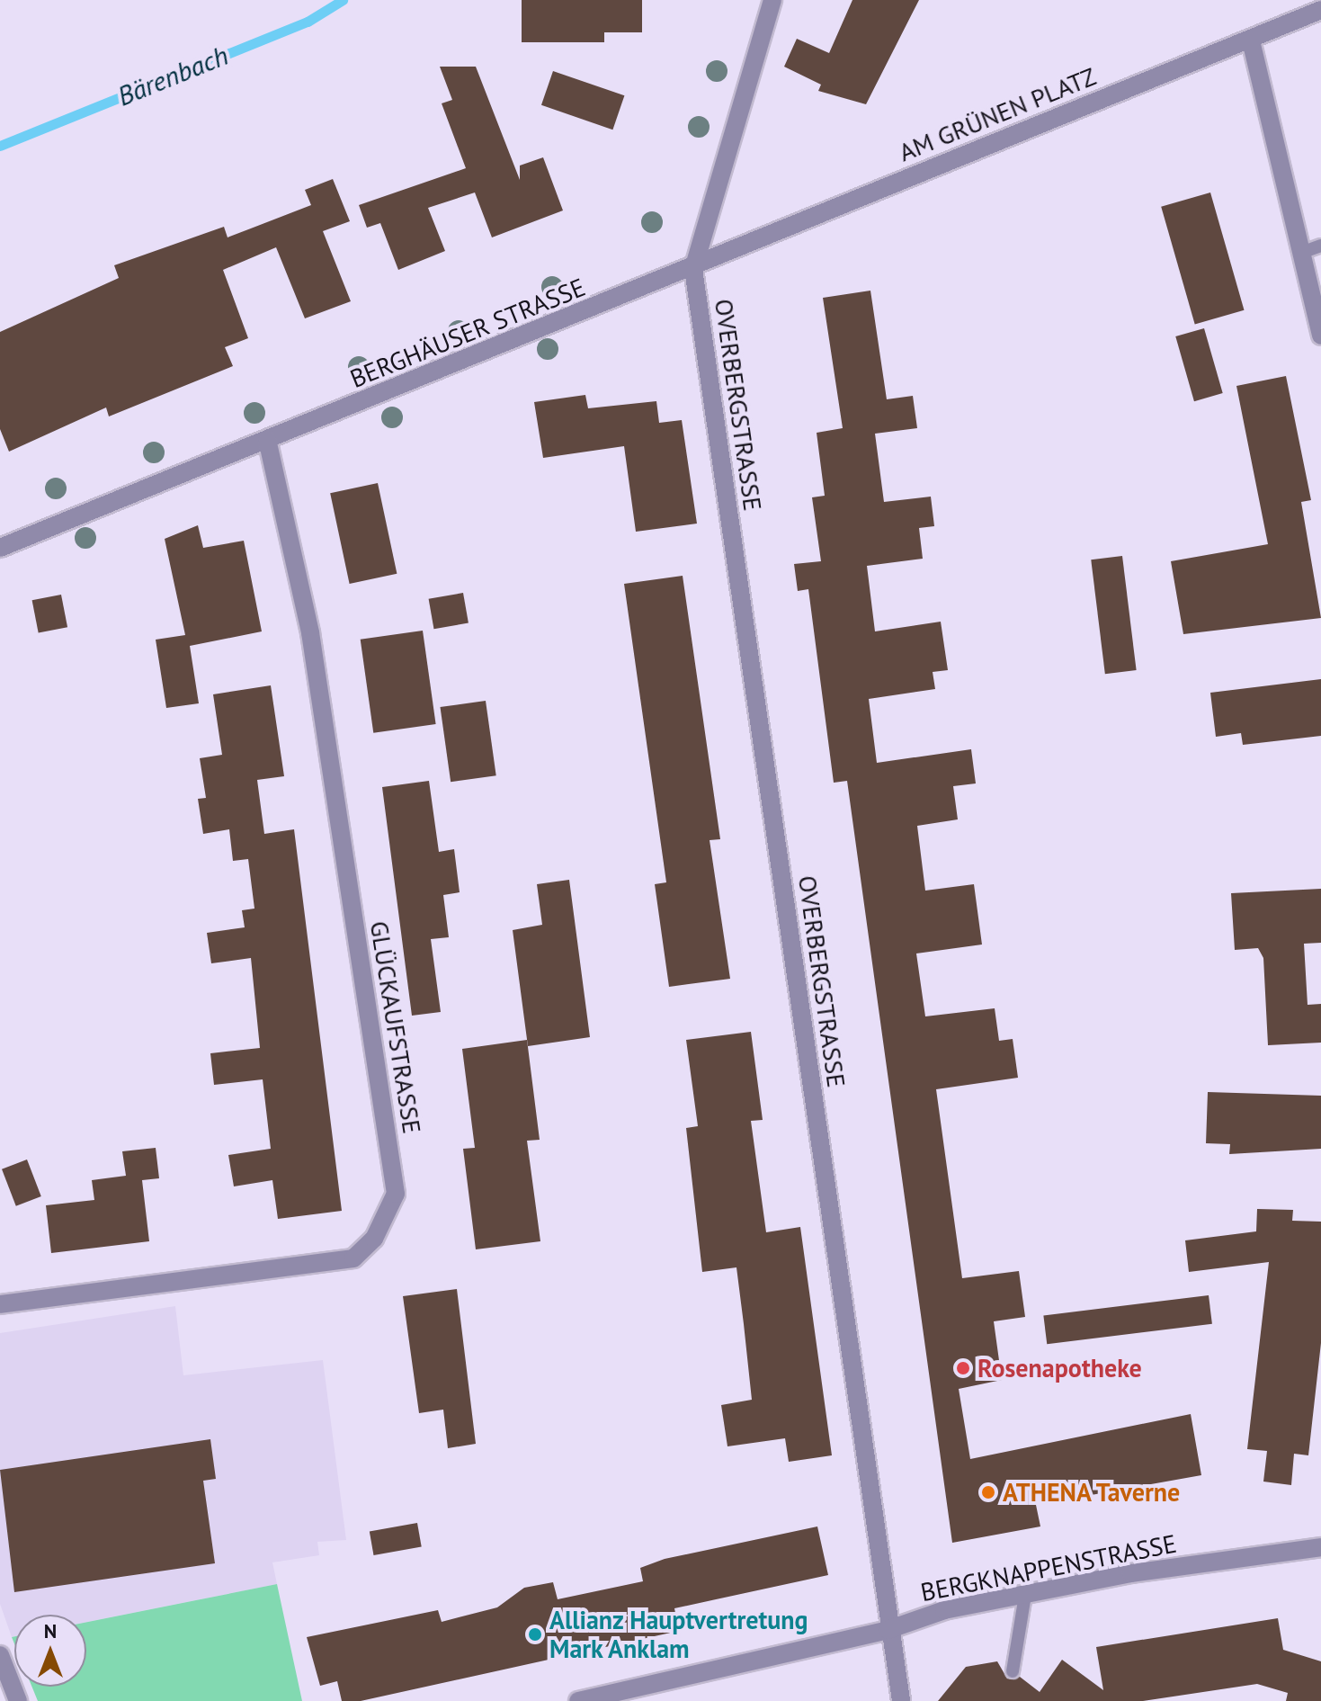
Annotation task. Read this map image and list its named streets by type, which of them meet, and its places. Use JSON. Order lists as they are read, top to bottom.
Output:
{
  "streets": {
    "street": [
      "AM GRÜNEN PLATZ",
      "BERGHÄUSER STRASSE",
      "OVERBERGSTRASSE",
      "GLÜCKAUFSTRASSE",
      "BERGKNAPPENSTRASSE"
    ]
  },
  "crossings": [
    ["AM GRÜNEN PLATZ", "BERGHÄUSER STRASSE"],
    ["AM GRÜNEN PLATZ", "OVERBERGSTRASSE"],
    ["BERGHÄUSER STRASSE", "OVERBERGSTRASSE"],
    ["BERGHÄUSER STRASSE", "GLÜCKAUFSTRASSE"],
    ["OVERBERGSTRASSE", "BERGKNAPPENSTRASSE"]
  ],
  "water": ["Bärenbach"],
  "places": ["Rosenapotheke", "ATHENA Taverne", "Allianz Hauptvertretung Mark Anklam"],
  "north": "top"
}
